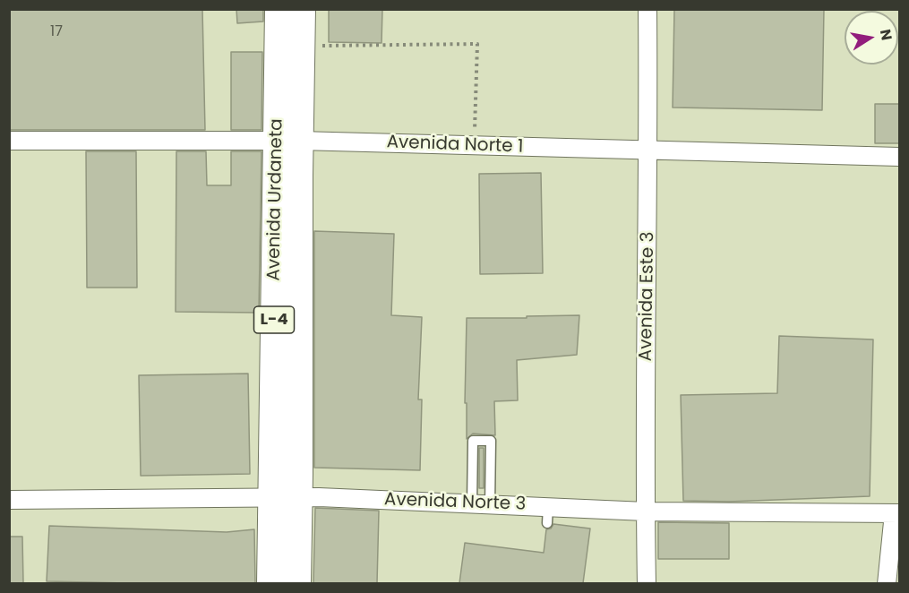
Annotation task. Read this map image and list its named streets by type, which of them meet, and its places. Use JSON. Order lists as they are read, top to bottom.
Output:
{
  "streets": {
    "main road": ["Avenida Urdaneta", "L-4"],
    "street": ["Avenida Norte 1", "Avenida Este 3", "Avenida Norte 3"]
  },
  "crossings": [
    ["Avenida Norte 1", "Avenida Urdaneta"],
    ["Avenida Norte 1", "Avenida Este 3"],
    ["Avenida Urdaneta", "Avenida Norte 3"],
    ["Avenida Este 3", "Avenida Norte 3"]
  ],
  "house_numbers": ["17"],
  "north": "right"
}
